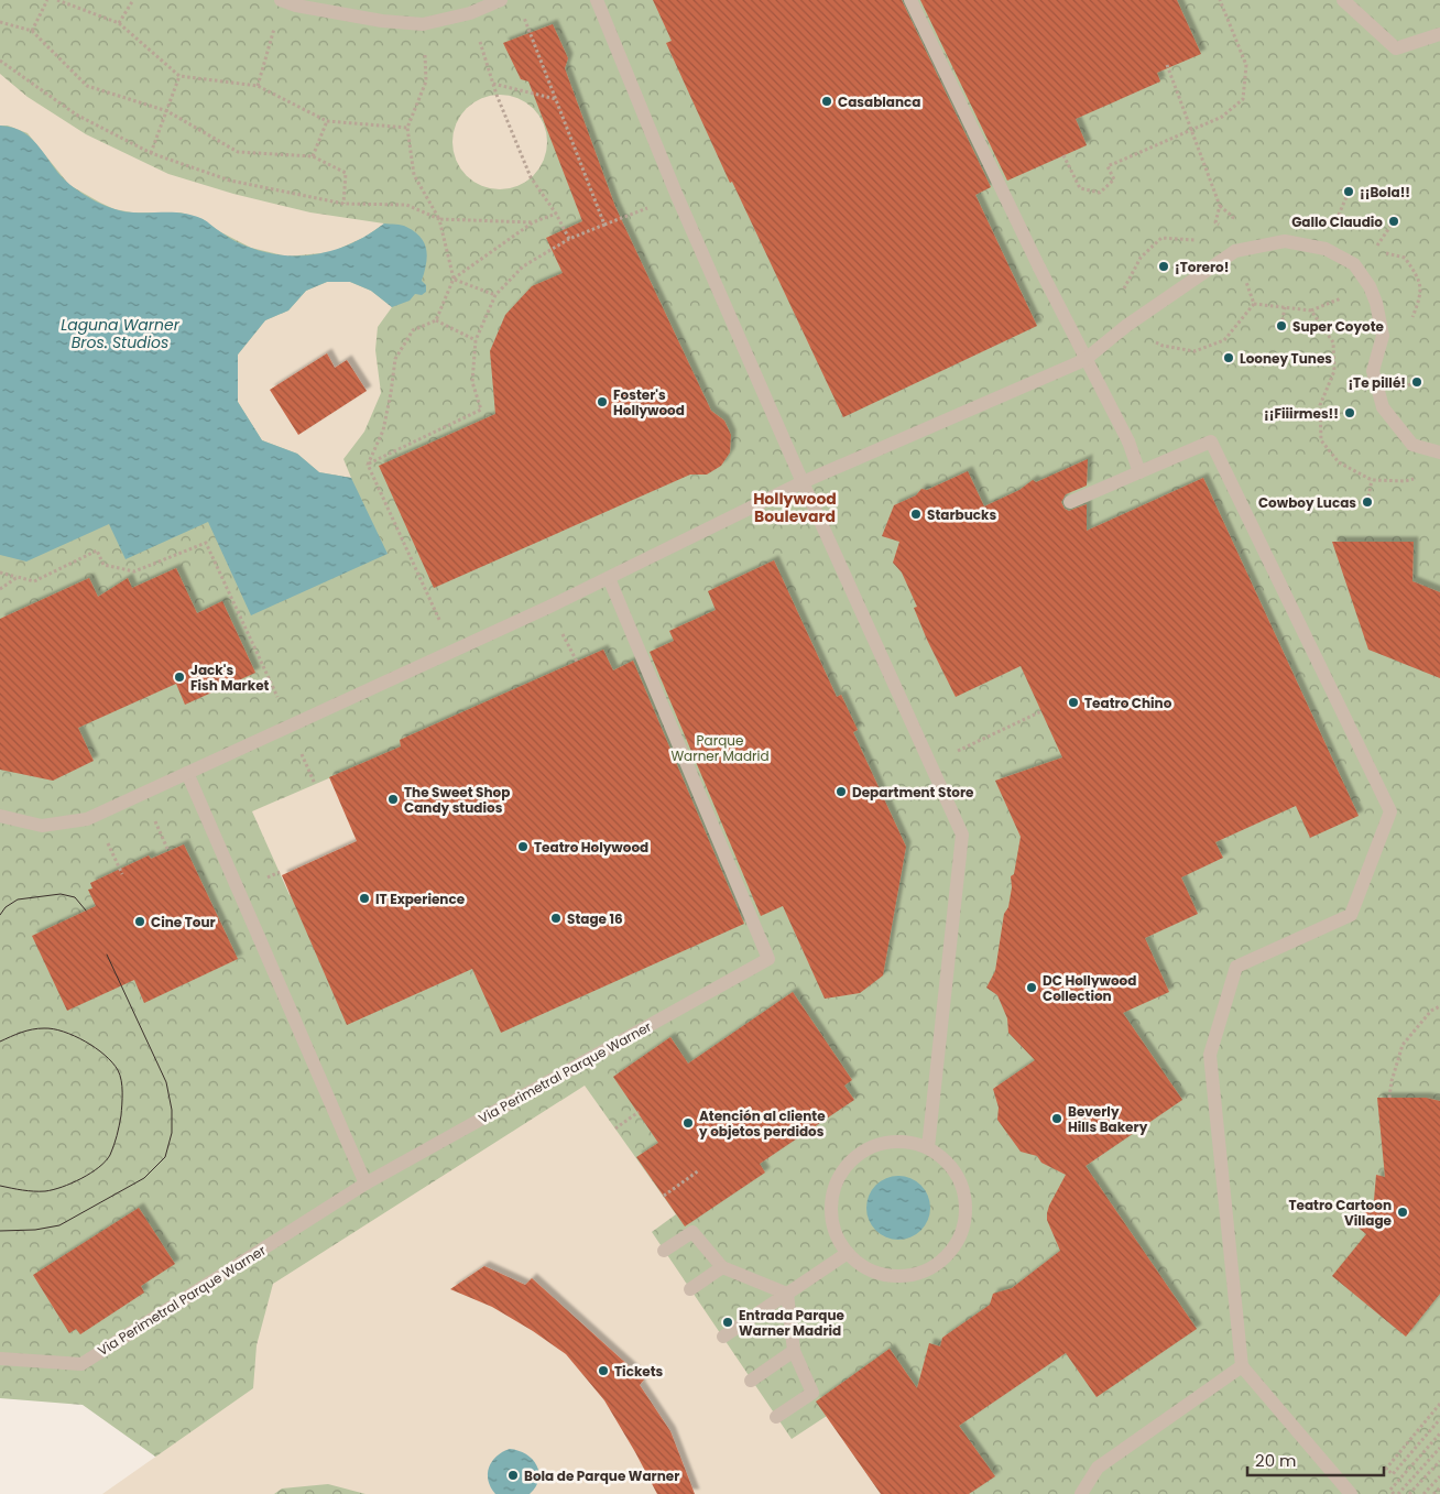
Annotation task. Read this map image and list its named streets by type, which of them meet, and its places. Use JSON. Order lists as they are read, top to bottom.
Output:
{
  "streets": {
    "street": ["Via Perimetral Parque Warner"]
  },
  "districts": ["Hollywood Boulevard"],
  "water": ["Laguna Warner Bros. Studios"],
  "parks": ["Parque Warner Madrid"],
  "places": [
    "Casablanca",
    "¡¡Bola!!",
    "Gallo Claudio",
    "¡Torero!",
    "Super Coyote",
    "Looney Tunes",
    "¡Te pillé!",
    "Foster's Hollywood",
    "¡¡Fiiirmes!!",
    "Cowboy Lucas",
    "Starbucks",
    "Jack's Fish Market",
    "Teatro Chino",
    "Department Store",
    "The Sweet Shop Candy studios",
    "Teatro Holywood",
    "IT Experience",
    "Stage 16",
    "Cine Tour",
    "DC Hollywood Collection",
    "Beverly Hills Bakery",
    "Atención al cliente y objetos perdidos",
    "Teatro Cartoon Village",
    "Entrada Parque Warner Madrid",
    "Tickets",
    "Bola de Parque Warner"
  ],
  "scale_bar": "20 m"
}
